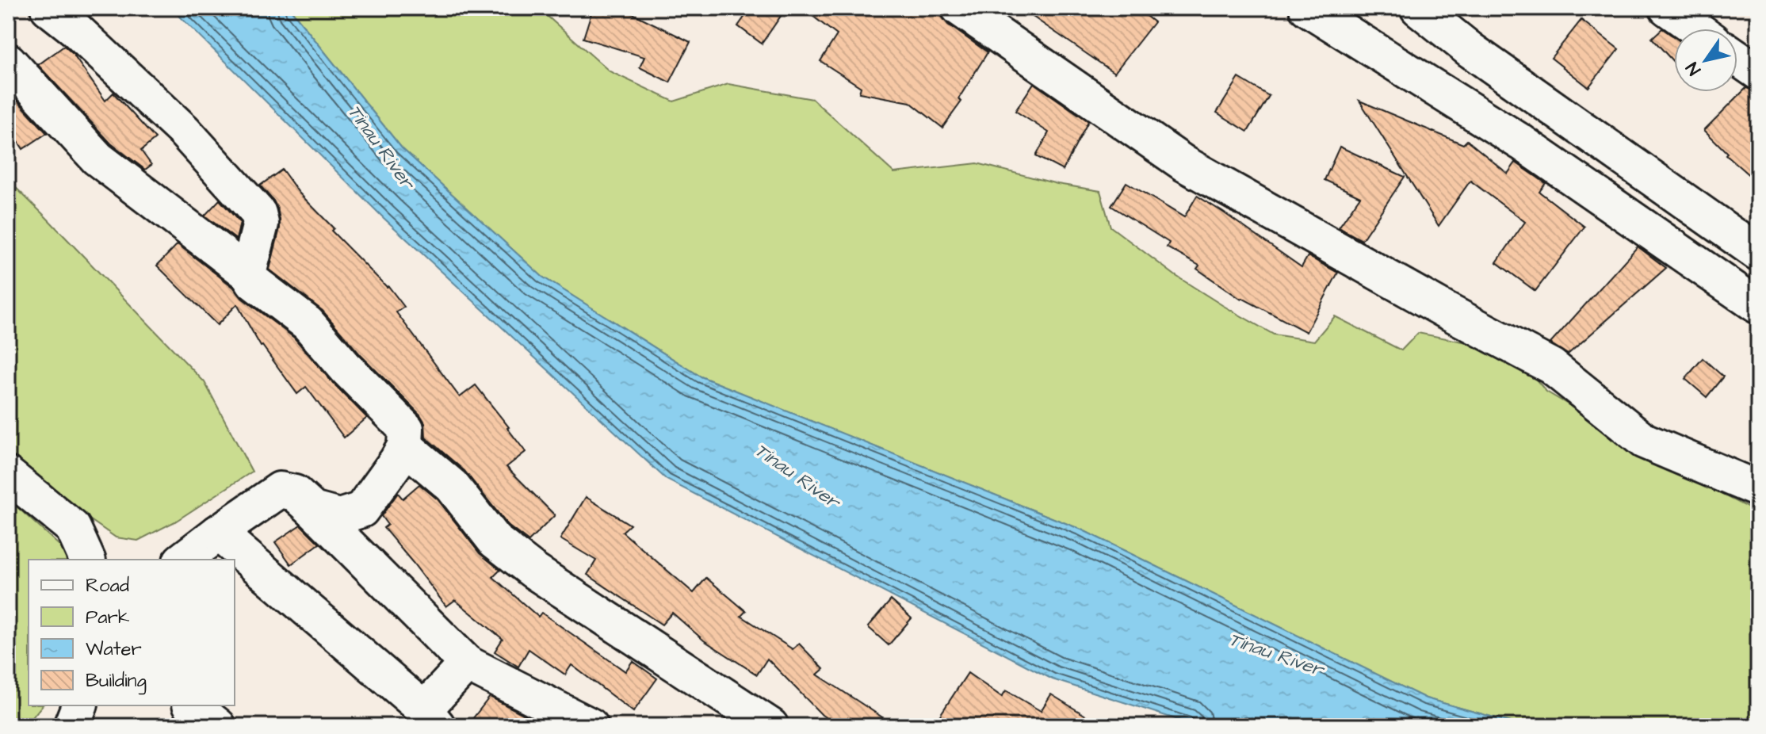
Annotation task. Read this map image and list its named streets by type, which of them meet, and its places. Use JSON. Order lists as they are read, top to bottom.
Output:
{
  "water": ["Tinau River"],
  "legend": [
    "Road",
    "Park",
    "Water",
    "Building"
  ],
  "north": "bottom left"
}
